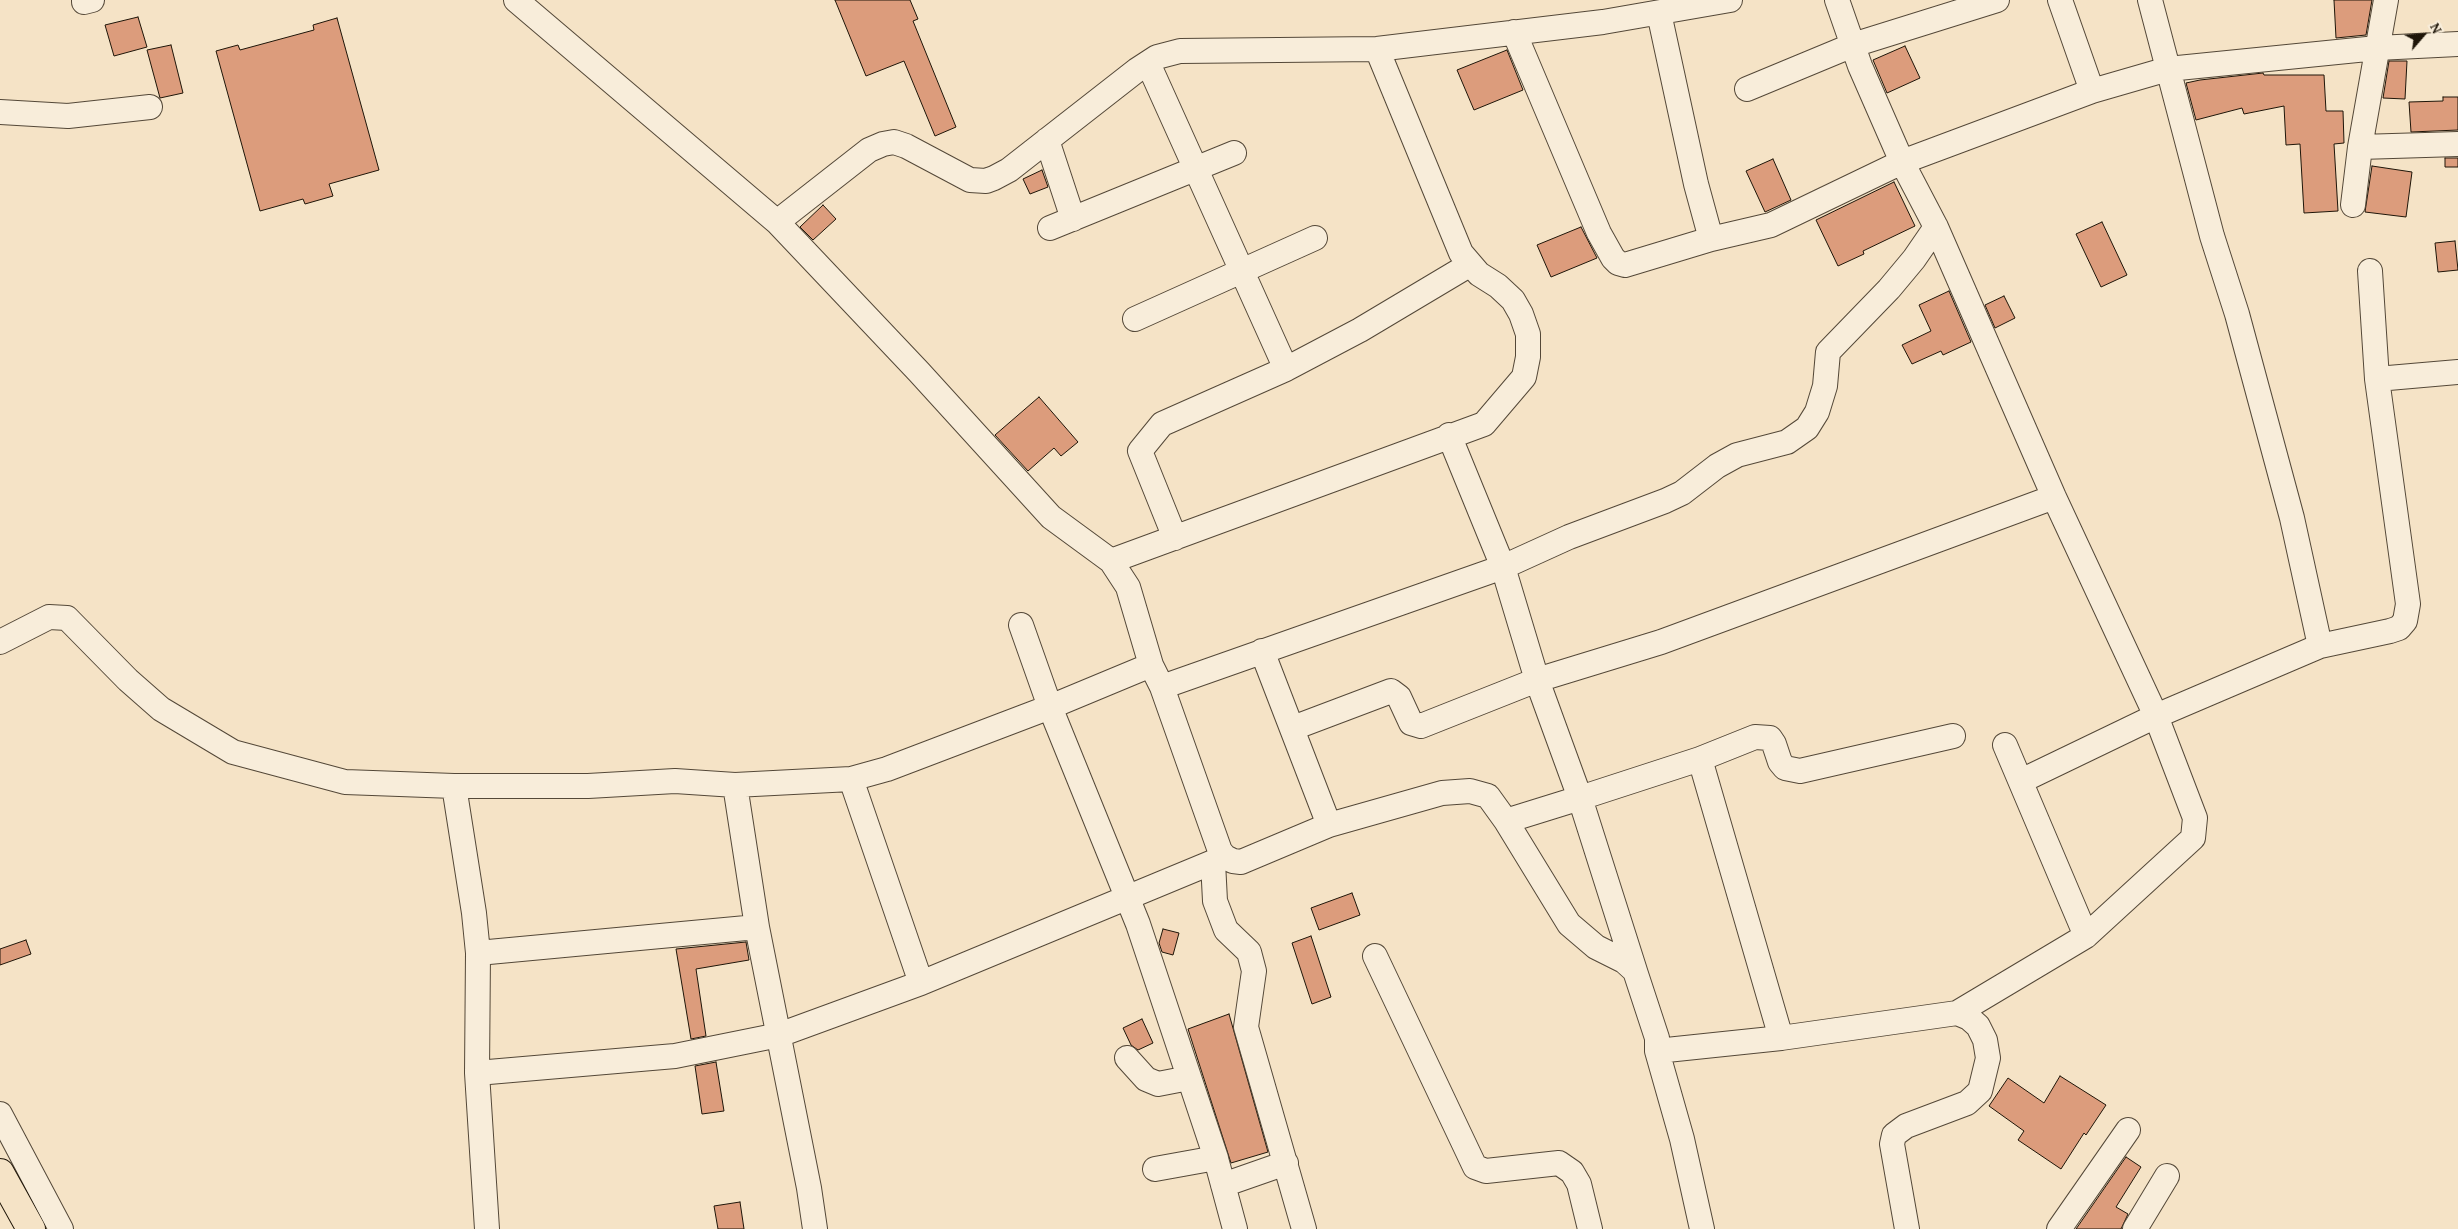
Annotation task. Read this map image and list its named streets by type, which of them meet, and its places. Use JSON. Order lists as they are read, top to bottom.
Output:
{
  "north": "top right"
}
